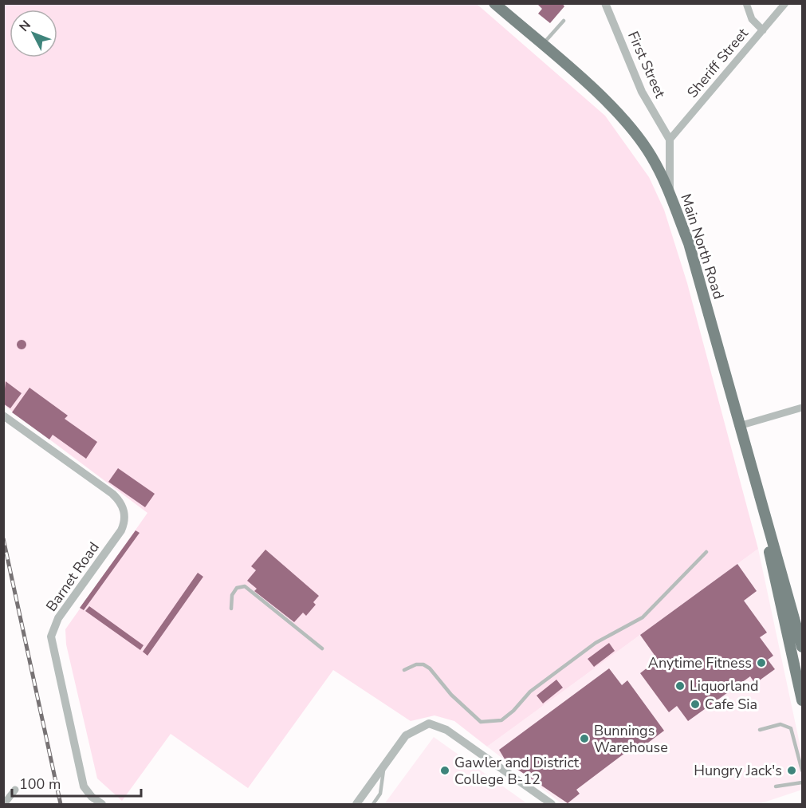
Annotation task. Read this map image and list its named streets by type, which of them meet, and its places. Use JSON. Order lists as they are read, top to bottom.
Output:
{
  "streets": {
    "main road": ["Main North Road"],
    "street": ["Sheriff Street", "First Street", "Barnet Road"]
  },
  "crossings": [
    ["Sheriff Street", "First Street"]
  ],
  "places": [
    "Anytime Fitness",
    "Liquorland",
    "Cafe Sia",
    "Bunnings Warehouse",
    "Gawler and District College B-12",
    "Hungry Jack's"
  ],
  "scale_bar": "100 m",
  "north": "top left"
}
